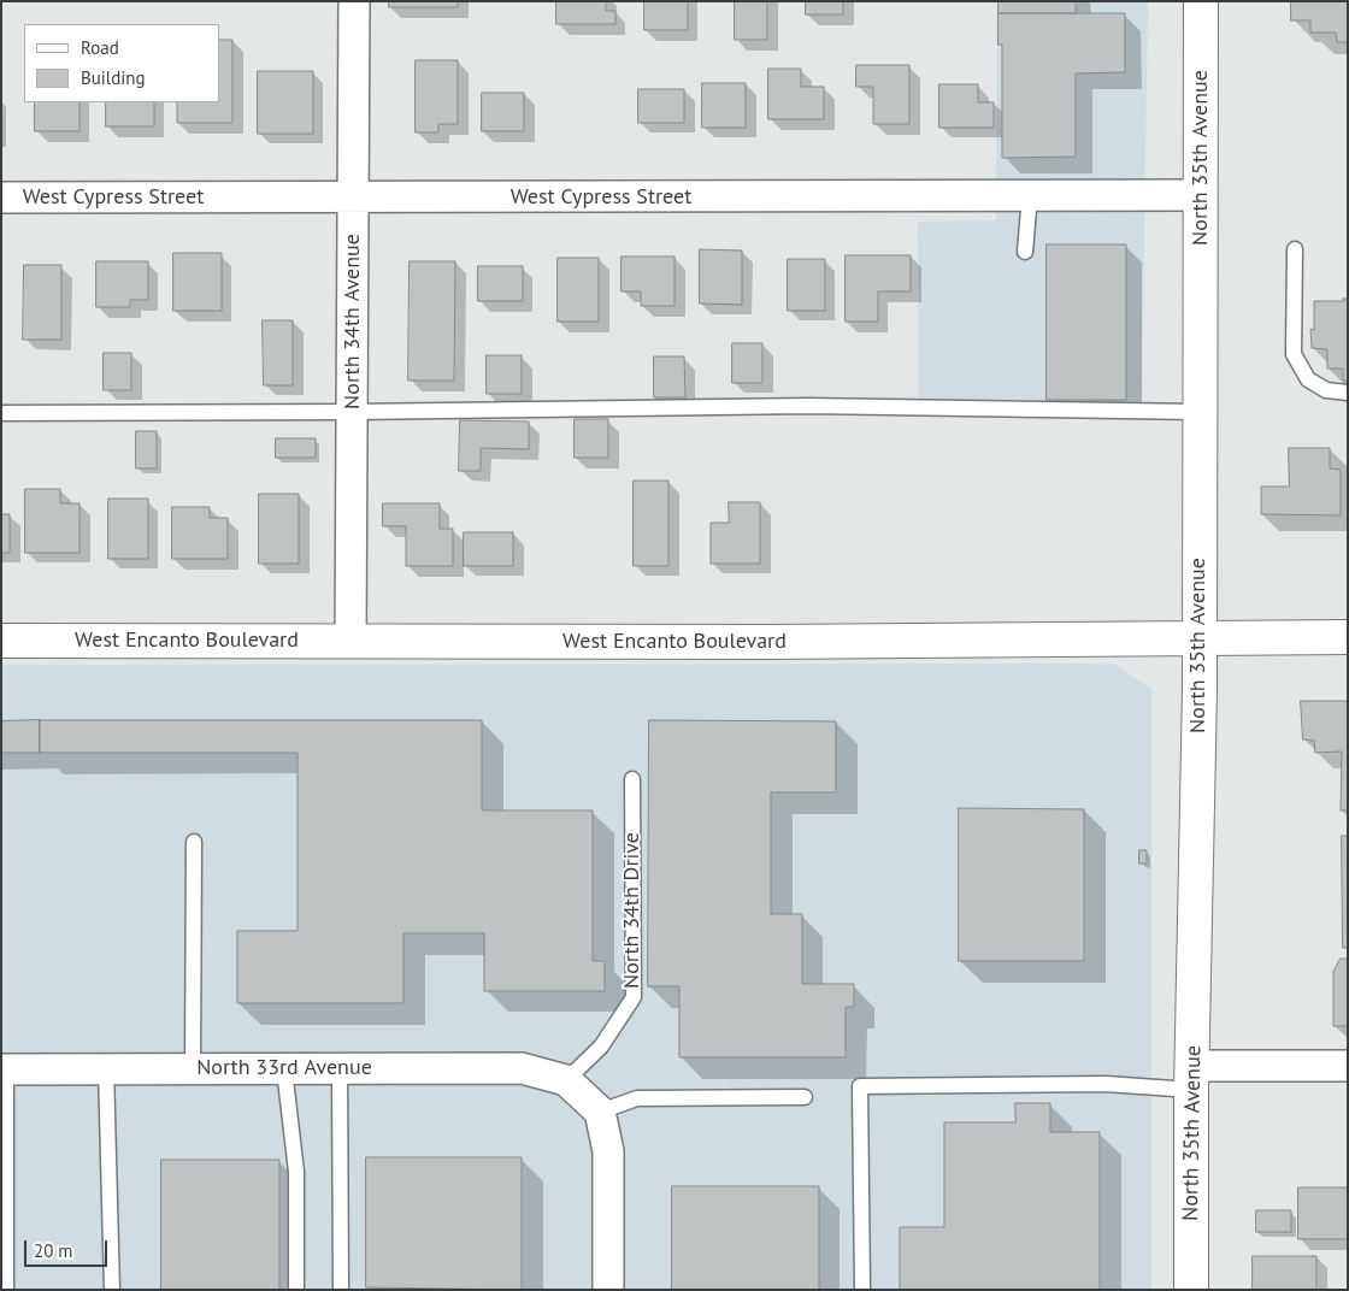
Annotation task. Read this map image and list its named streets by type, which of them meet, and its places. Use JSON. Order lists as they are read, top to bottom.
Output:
{
  "streets": {
    "street": [
      "North 35th Avenue",
      "West Cypress Street",
      "North 34th Avenue",
      "West Encanto Boulevard",
      "North 33rd Avenue"
    ],
    "lane": ["North 34th Drive"]
  },
  "crossings": [
    ["North 35th Avenue", "West Cypress Street"],
    ["North 35th Avenue", "West Encanto Boulevard"],
    ["West Cypress Street", "North 34th Avenue"],
    ["North 34th Avenue", "West Encanto Boulevard"],
    ["North 34th Drive", "North 33rd Avenue"]
  ],
  "legend": ["Road", "Building"],
  "scale_bar": "20 m"
}
